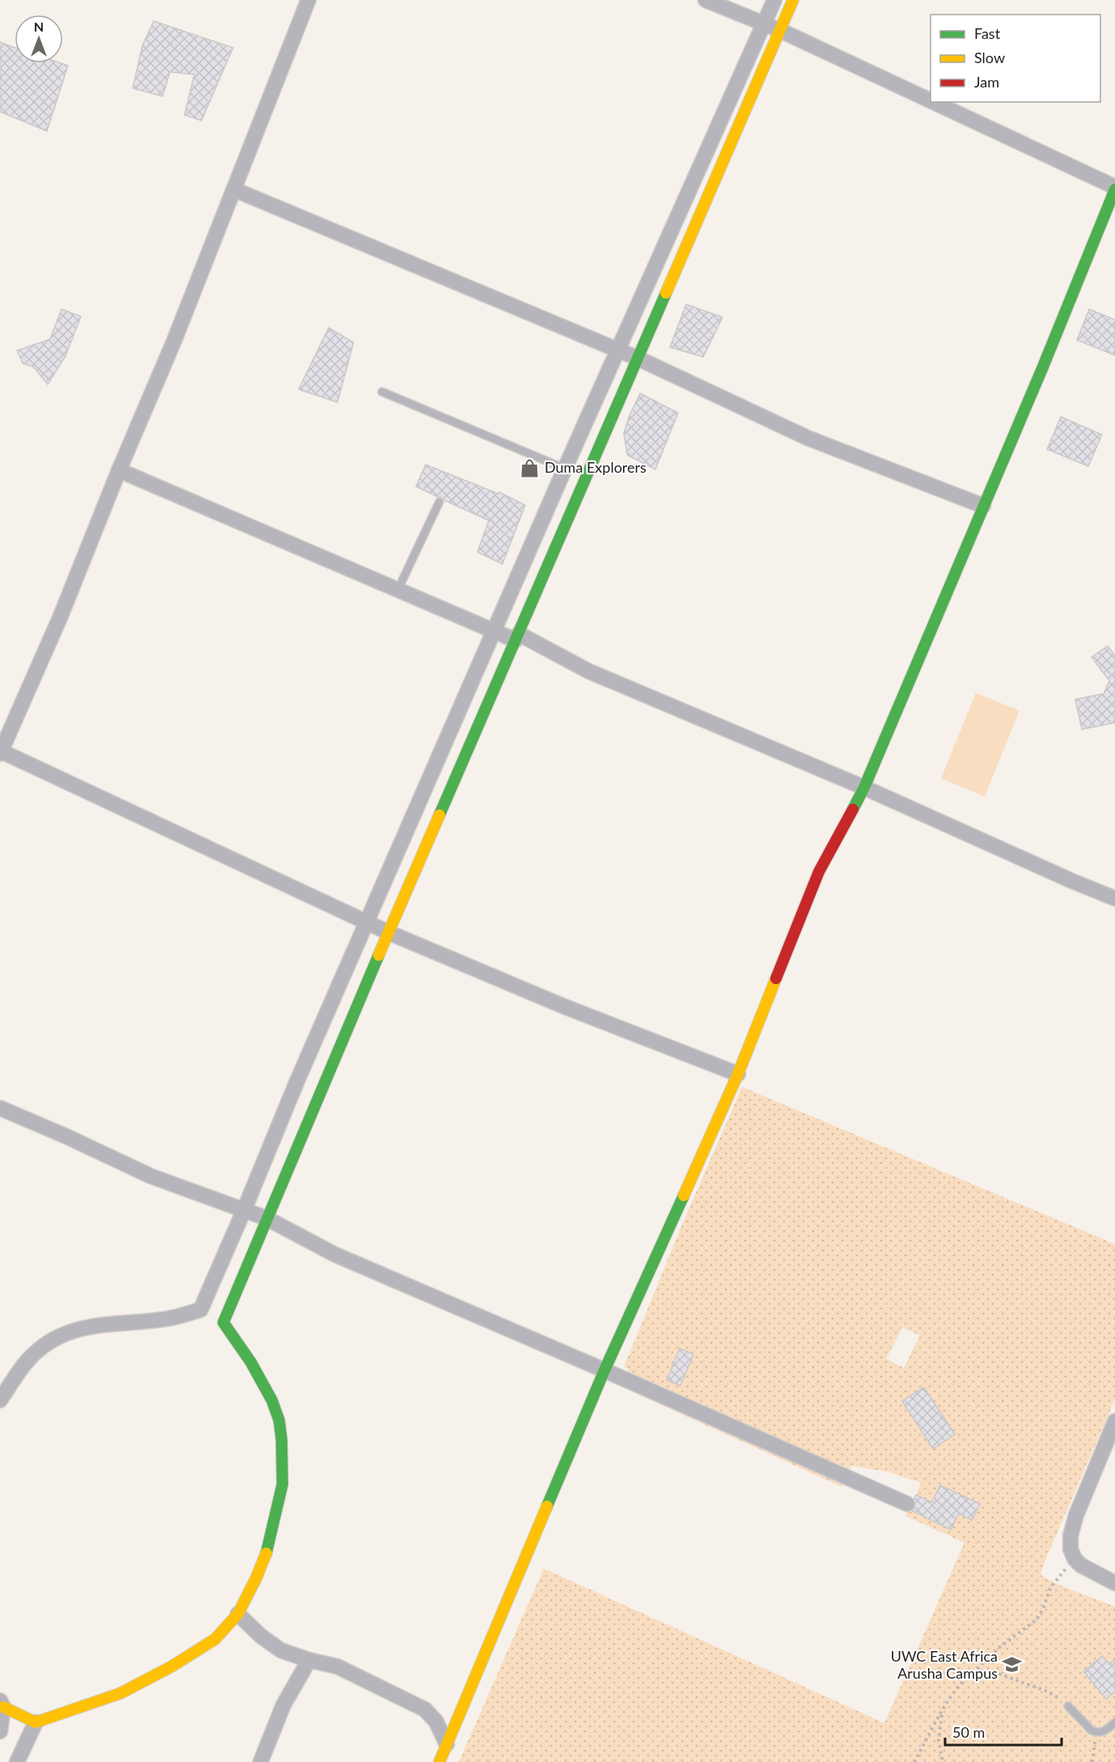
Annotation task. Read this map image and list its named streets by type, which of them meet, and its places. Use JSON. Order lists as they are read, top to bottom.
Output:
{
  "places": {
    "shop": ["Duma Explorers"],
    "school or university": ["UWC East Africa Arusha Campus"]
  },
  "legend": ["Fast", "Slow", "Jam"],
  "scale_bar": "50 m",
  "north": "top"
}
